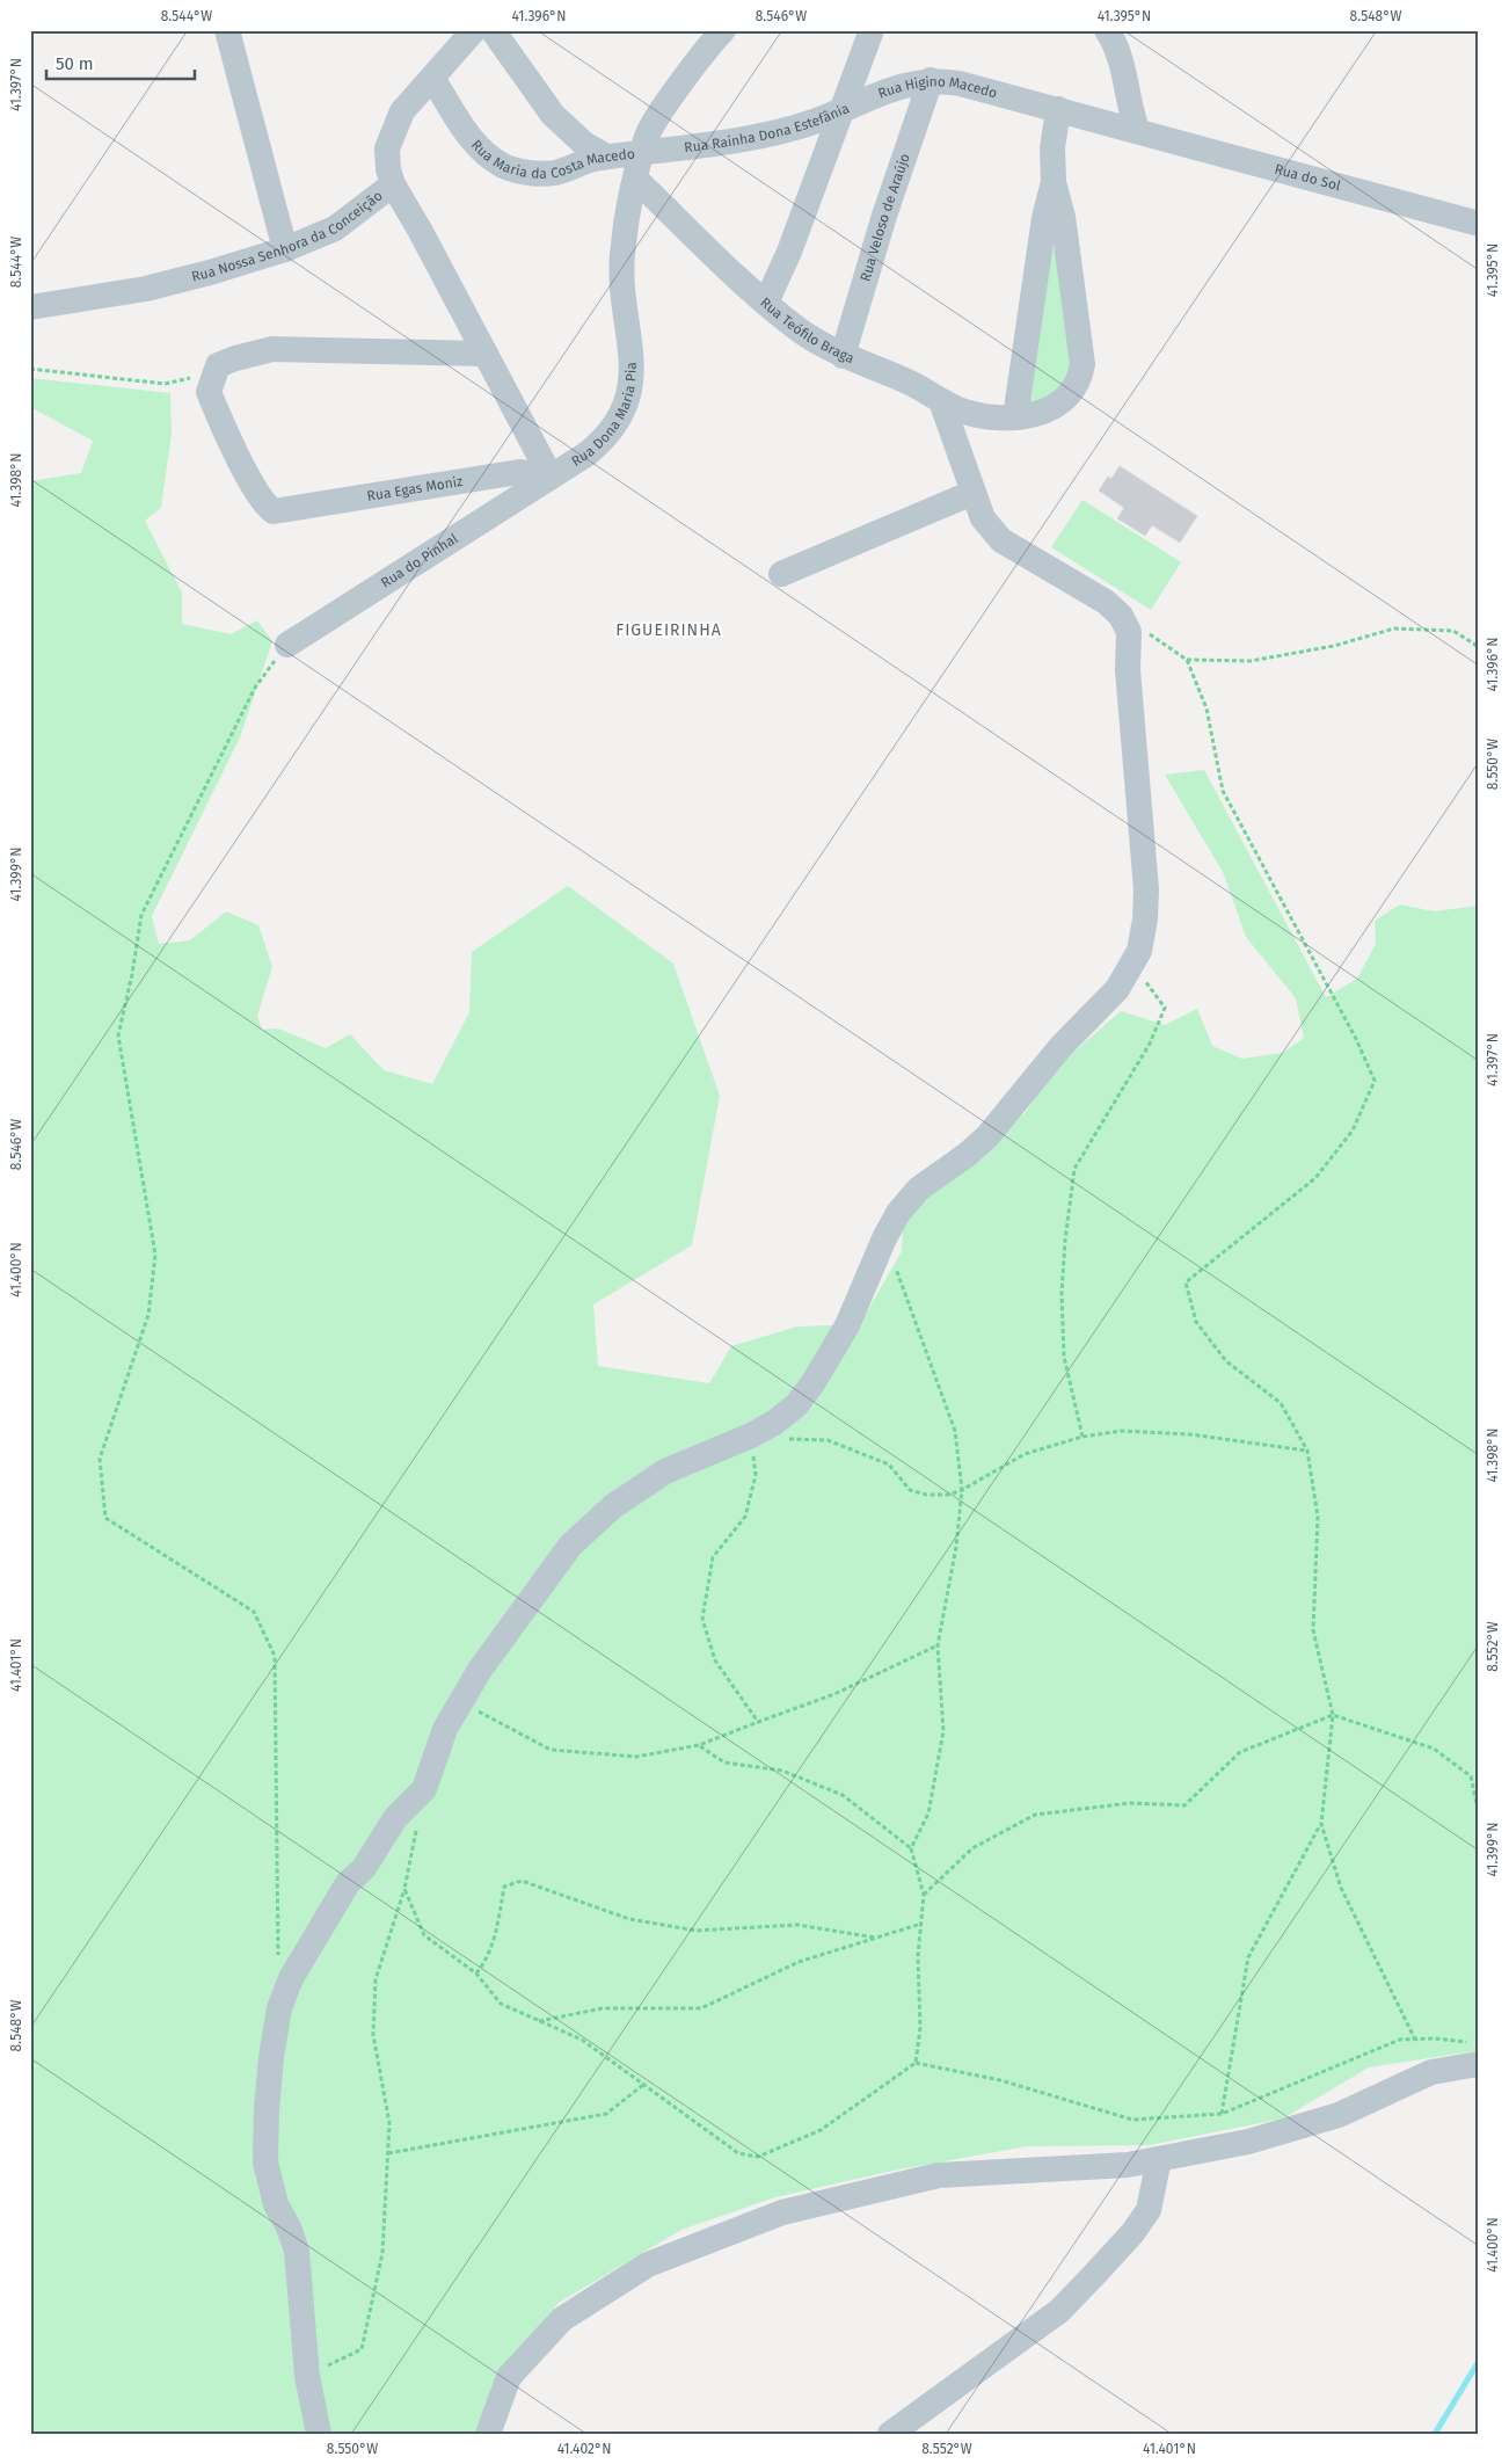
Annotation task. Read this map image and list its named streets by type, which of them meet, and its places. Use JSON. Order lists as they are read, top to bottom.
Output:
{
  "streets": {
    "street": [
      "Rua Higino Macedo",
      "Rua Rainha Dona Estefânia",
      "Rua Maria da Costa Macedo",
      "Rua do Sol",
      "Rua Veloso de Araújo",
      "Rua Nossa Senhora da Conceição",
      "Rua Teófilo Braga",
      "Rua Dona Maria Pia",
      "Rua Egas Moniz",
      "Rua do Pinhal"
    ]
  },
  "crossings": [
    ["Rua Higino Macedo", "Rua Rainha Dona Estefânia"],
    ["Rua Higino Macedo", "Rua do Sol"],
    ["Rua Higino Macedo", "Rua Veloso de Araújo"],
    ["Rua Higino Macedo", "Rua Teófilo Braga"],
    ["Rua Rainha Dona Estefânia", "Rua Maria da Costa Macedo"],
    ["Rua Rainha Dona Estefânia", "Rua Dona Maria Pia"],
    ["Rua Maria da Costa Macedo", "Rua Nossa Senhora da Conceição"],
    ["Rua Maria da Costa Macedo", "Rua Dona Maria Pia"],
    ["Rua Veloso de Araújo", "Rua Teófilo Braga"],
    ["Rua Nossa Senhora da Conceição", "Rua Dona Maria Pia"],
    ["Rua Teófilo Braga", "Rua Dona Maria Pia"],
    ["Rua Dona Maria Pia", "Rua Egas Moniz"],
    ["Rua Dona Maria Pia", "Rua do Pinhal"],
    ["Rua Egas Moniz", "Rua do Pinhal"]
  ],
  "districts": ["FIGUEIRINHA"],
  "scale_bar": "50 m",
  "coordinates": [
    "8.544°W",
    "41.396°N",
    "8.546°W",
    "41.395°N",
    "8.548°W",
    "41.397°N",
    "41.398°N",
    "8.550°W",
    "41.399°N",
    "41.400°N",
    "8.552°W",
    "41.401°N",
    "41.402°N"
  ]
}
